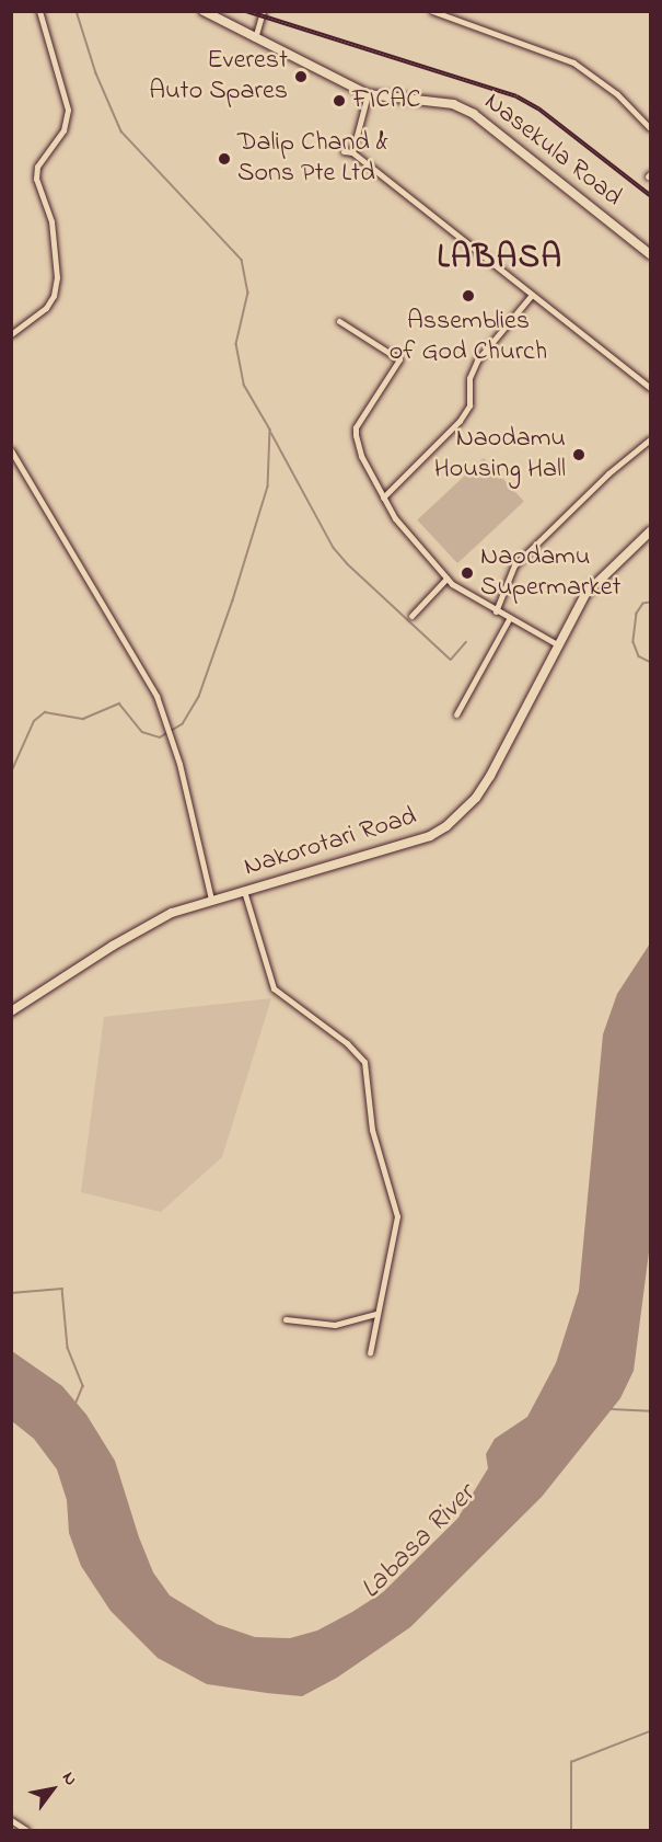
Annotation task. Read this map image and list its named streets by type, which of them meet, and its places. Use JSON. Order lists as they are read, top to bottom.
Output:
{
  "streets": {
    "street": ["Nasekula Road", "Nakorotari Road"]
  },
  "districts": ["LABASA"],
  "water": ["Labasa River"],
  "places": [
    "Everest Auto Spares",
    "FICAC",
    "Dalip Chand & Sons Pte Ltd",
    "Assemblies of God Church",
    "Naodamu Housing Hall",
    "Naodamu Supermarket"
  ],
  "north": "top right"
}
